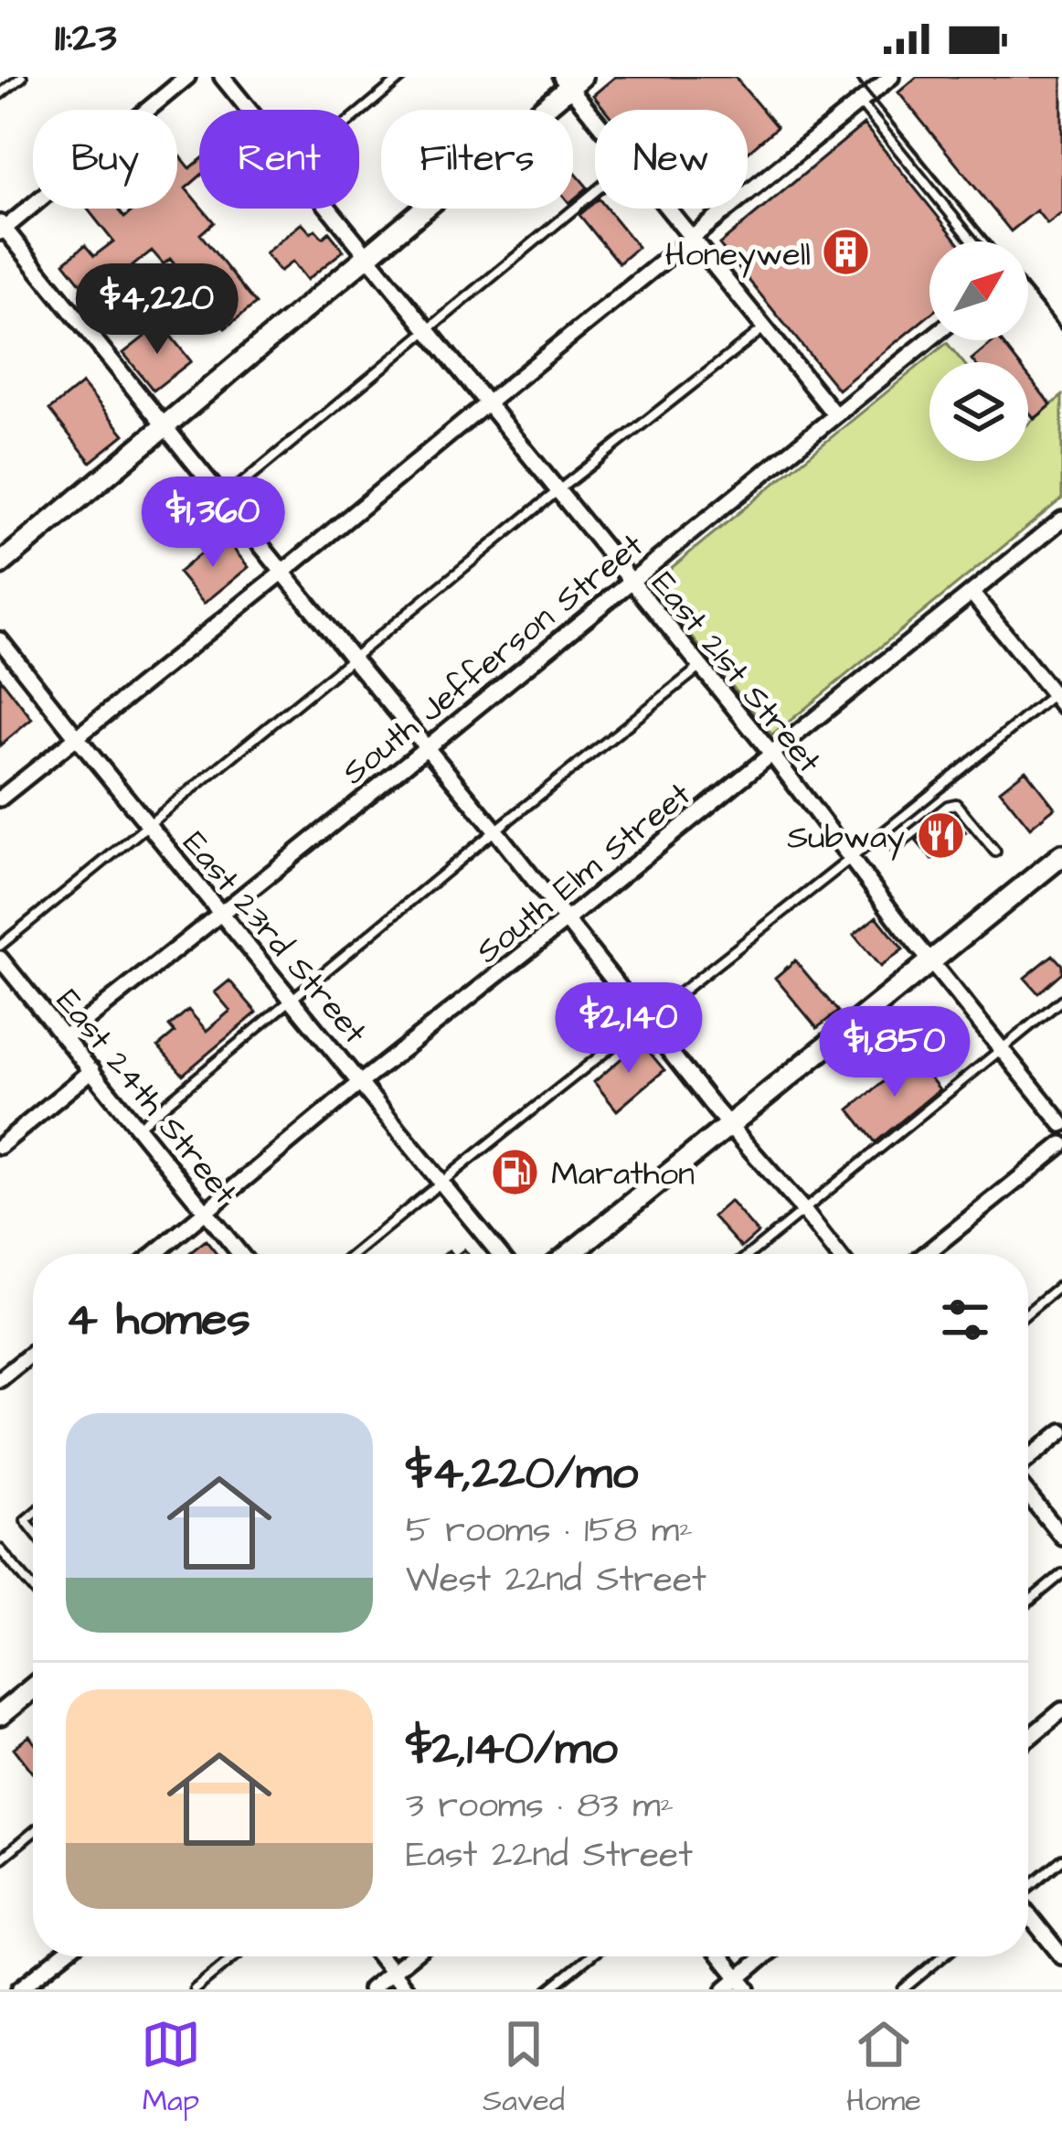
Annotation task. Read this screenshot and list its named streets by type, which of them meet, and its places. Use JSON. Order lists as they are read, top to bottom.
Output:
{
  "streets": {
    "street": [
      "South Jefferson Street",
      "East 21st Street",
      "South Elm Street",
      "East 23rd Street",
      "East 24th Street"
    ]
  },
  "crossings": [
    ["South Jefferson Street", "East 21st Street"],
    ["South Jefferson Street", "East 23rd Street"],
    ["South Jefferson Street", "East 24th Street"],
    ["East 21st Street", "South Elm Street"],
    ["South Elm Street", "East 23rd Street"],
    ["South Elm Street", "East 24th Street"]
  ],
  "places": {
    "building": ["Honeywell"],
    "restaurant": ["Subway"],
    "fuel station": ["Marathon"]
  },
  "north": "top right",
  "page": {
    "status": "11:23",
    "chip": [
      "Buy",
      "Rent",
      "Filters",
      "New"
    ],
    "price": [
      "$4,220",
      "$1,360",
      "$2,140",
      "$1,850"
    ],
    "heading": "4 homes",
    "list": [
      {
        "name": "$4,220/mo",
        "note": "5 rooms · 158 m² · West 22nd Street"
      },
      {
        "name": "$2,140/mo",
        "note": "3 rooms · 83 m² · East 22nd Street"
      }
    ],
    "tabs": ["Map", "Saved", "Home"]
  }
}
